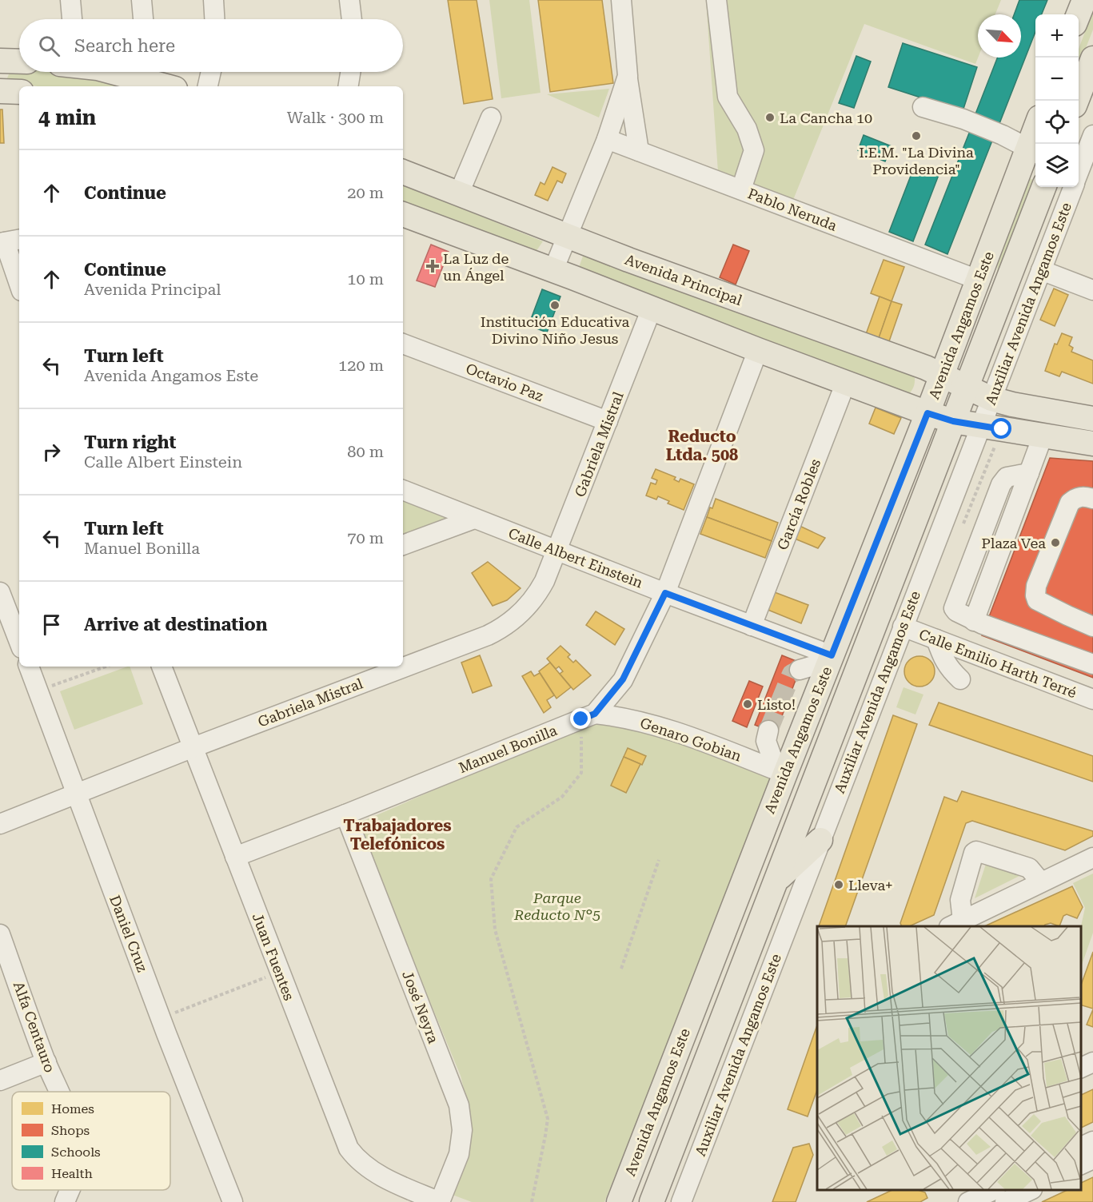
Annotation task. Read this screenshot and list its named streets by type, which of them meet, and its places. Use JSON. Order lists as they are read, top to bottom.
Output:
{
  "streets": {
    "main road": ["Avenida Principal", "Avenida Angamos Este"],
    "street": [
      "Pablo Neruda",
      "Auxiliar Avenida Angamos Este",
      "Octavio Paz",
      "Gabriela Mistral",
      "García Robles",
      "Calle Albert Einstein",
      "Calle Emilio Harth Terré",
      "Genaro Gobian",
      "Manuel Bonilla",
      "Daniel Cruz",
      "Juan Fuentes",
      "José Neyra",
      "Alfa Centauro"
    ]
  },
  "crossings": [
    ["Pablo Neruda", "Avenida Angamos Este"],
    ["Avenida Principal", "Auxiliar Avenida Angamos Este"],
    ["Avenida Principal", "Avenida Angamos Este"],
    ["Auxiliar Avenida Angamos Este", "Calle Emilio Harth Terré"],
    ["Avenida Angamos Este", "Calle Albert Einstein"],
    ["Avenida Angamos Este", "Genaro Gobian"],
    ["Octavio Paz", "Gabriela Mistral"],
    ["Gabriela Mistral", "Calle Albert Einstein"],
    ["Gabriela Mistral", "Daniel Cruz"],
    ["Gabriela Mistral", "Juan Fuentes"],
    ["García Robles", "Calle Albert Einstein"],
    ["Calle Albert Einstein", "Manuel Bonilla"],
    ["Genaro Gobian", "Manuel Bonilla"],
    ["Manuel Bonilla", "Juan Fuentes"],
    ["Manuel Bonilla", "José Neyra"],
    ["Juan Fuentes", "José Neyra"]
  ],
  "districts": ["Reducto Ltda. 508", "Trabajadores Telefónicos"],
  "parks": ["Parque Reducto N°5"],
  "places": {
    "other": [
      "La Cancha 10",
      "I.E.M. \"La Divina Providencia\"",
      "Institución Educativa Divino Niño Jesus",
      "Plaza Vea",
      "Listo!",
      "Lleva+"
    ],
    "health": ["La Luz de un Ángel"]
  },
  "legend": [
    "Homes",
    "Shops",
    "Schools",
    "Health"
  ],
  "north": "bottom right",
  "page": {
    "map_buttons": ["+", "−"],
    "search": "Search here",
    "heading": ["4 min", "Walk · 300 m"],
    "list": [
      ["Continue", "20 m"],
      ["Continue", "Avenida Principal", "10 m"],
      ["Turn left", "Avenida Angamos Este", "120 m"],
      ["Turn right", "Calle Albert Einstein", "80 m"],
      ["Turn left", "Manuel Bonilla", "70 m"],
      "Arrive at destination"
    ]
  }
}
